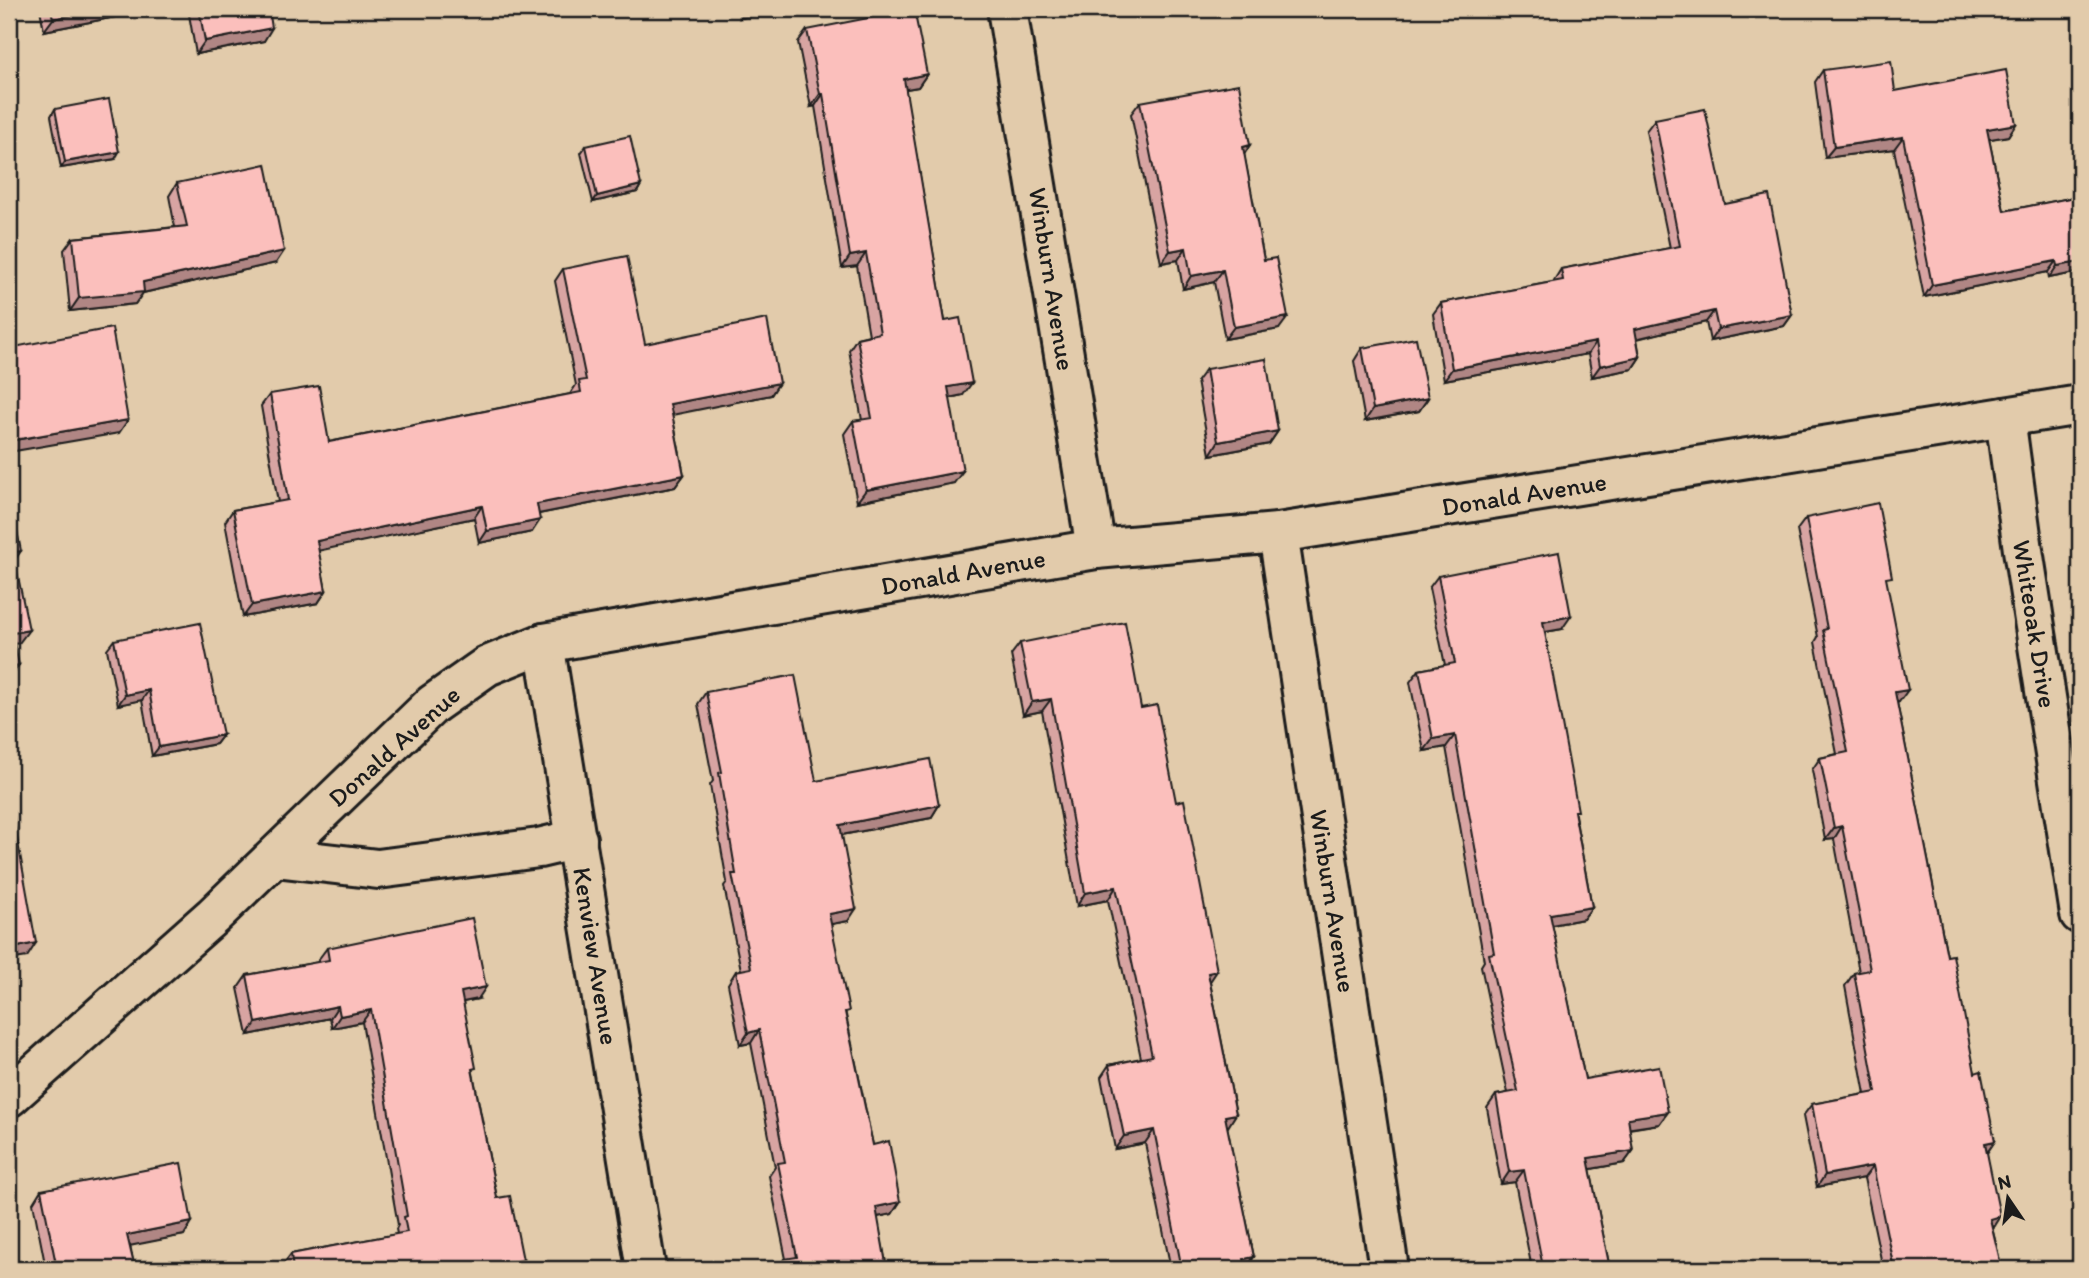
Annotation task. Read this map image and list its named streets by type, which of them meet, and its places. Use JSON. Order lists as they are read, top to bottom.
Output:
{
  "streets": {
    "street": [
      "Winburn Avenue",
      "Donald Avenue",
      "Whiteoak Drive",
      "Kenview Avenue"
    ]
  },
  "crossings": [
    ["Winburn Avenue", "Donald Avenue"],
    ["Donald Avenue", "Whiteoak Drive"],
    ["Donald Avenue", "Kenview Avenue"]
  ],
  "north": "top"
}
